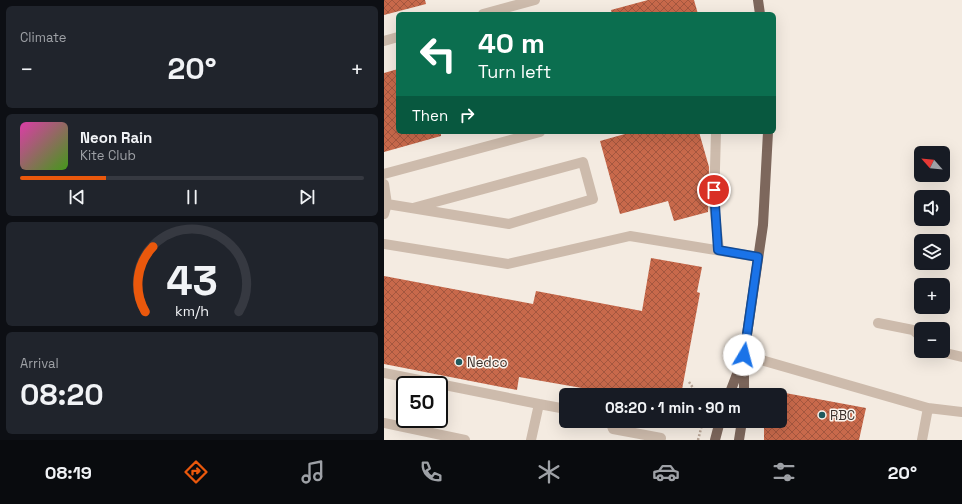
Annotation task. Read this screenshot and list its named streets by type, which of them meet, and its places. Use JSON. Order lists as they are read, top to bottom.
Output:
{
  "places": ["Nedco", "RBC"],
  "north": "top left",
  "page": {
    "tile": [
      "Climate",
      ["Arrival", "08:20"]
    ],
    "turn": ["40 m", "Turn left"],
    "heat": ["−", "20°", "+"],
    "then": "Then",
    "song": ["Neon Rain", "Kite Club"],
    "map_buttons": ["+", "−"],
    "limit": "50",
    "trip": "08:20 · 1 min · 90 m",
    "tabs": ["08:19", "20°"],
    "gauge": ["43", "km/h"]
  }
}
